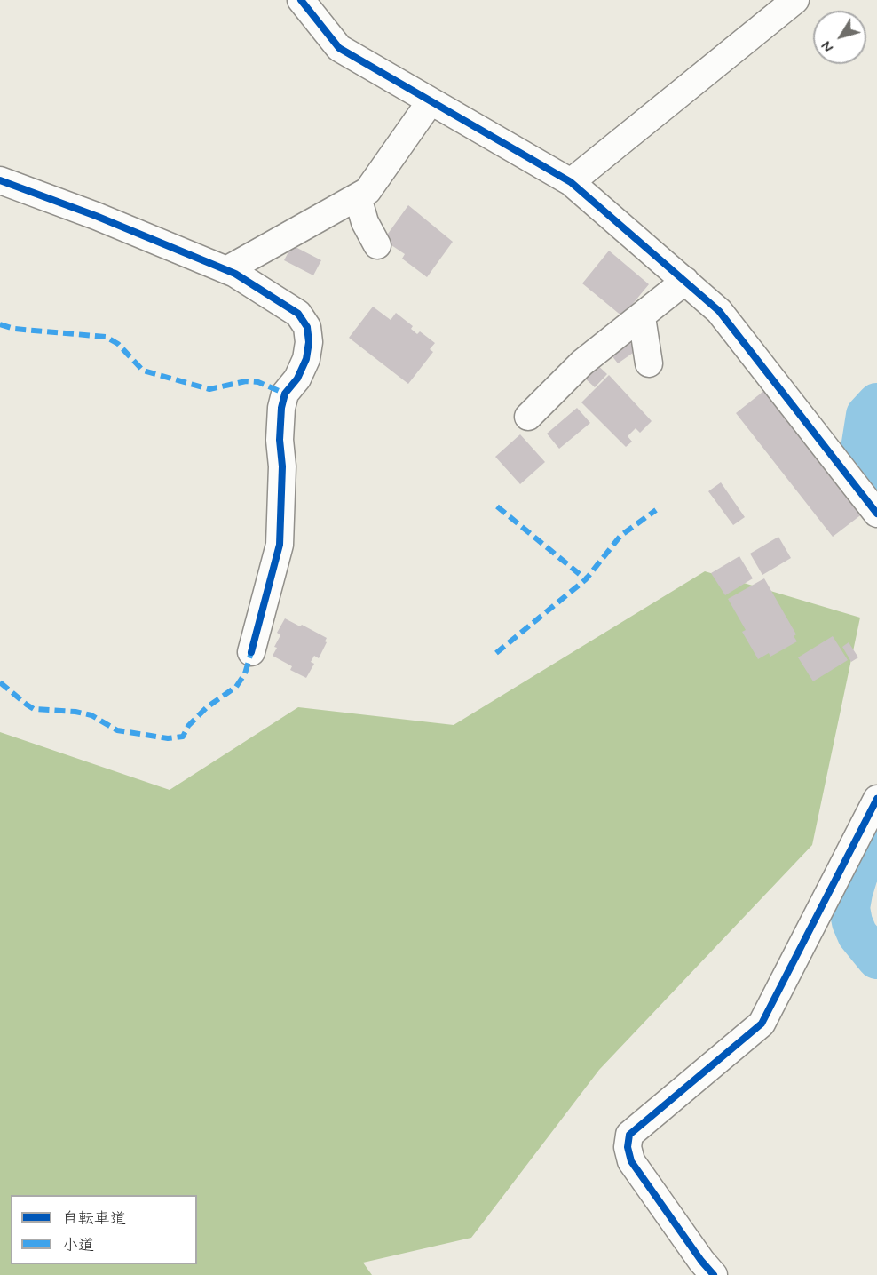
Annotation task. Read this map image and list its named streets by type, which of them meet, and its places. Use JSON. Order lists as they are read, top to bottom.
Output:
{
  "legend": ["自転車道", "小道"],
  "north": "bottom left"
}
